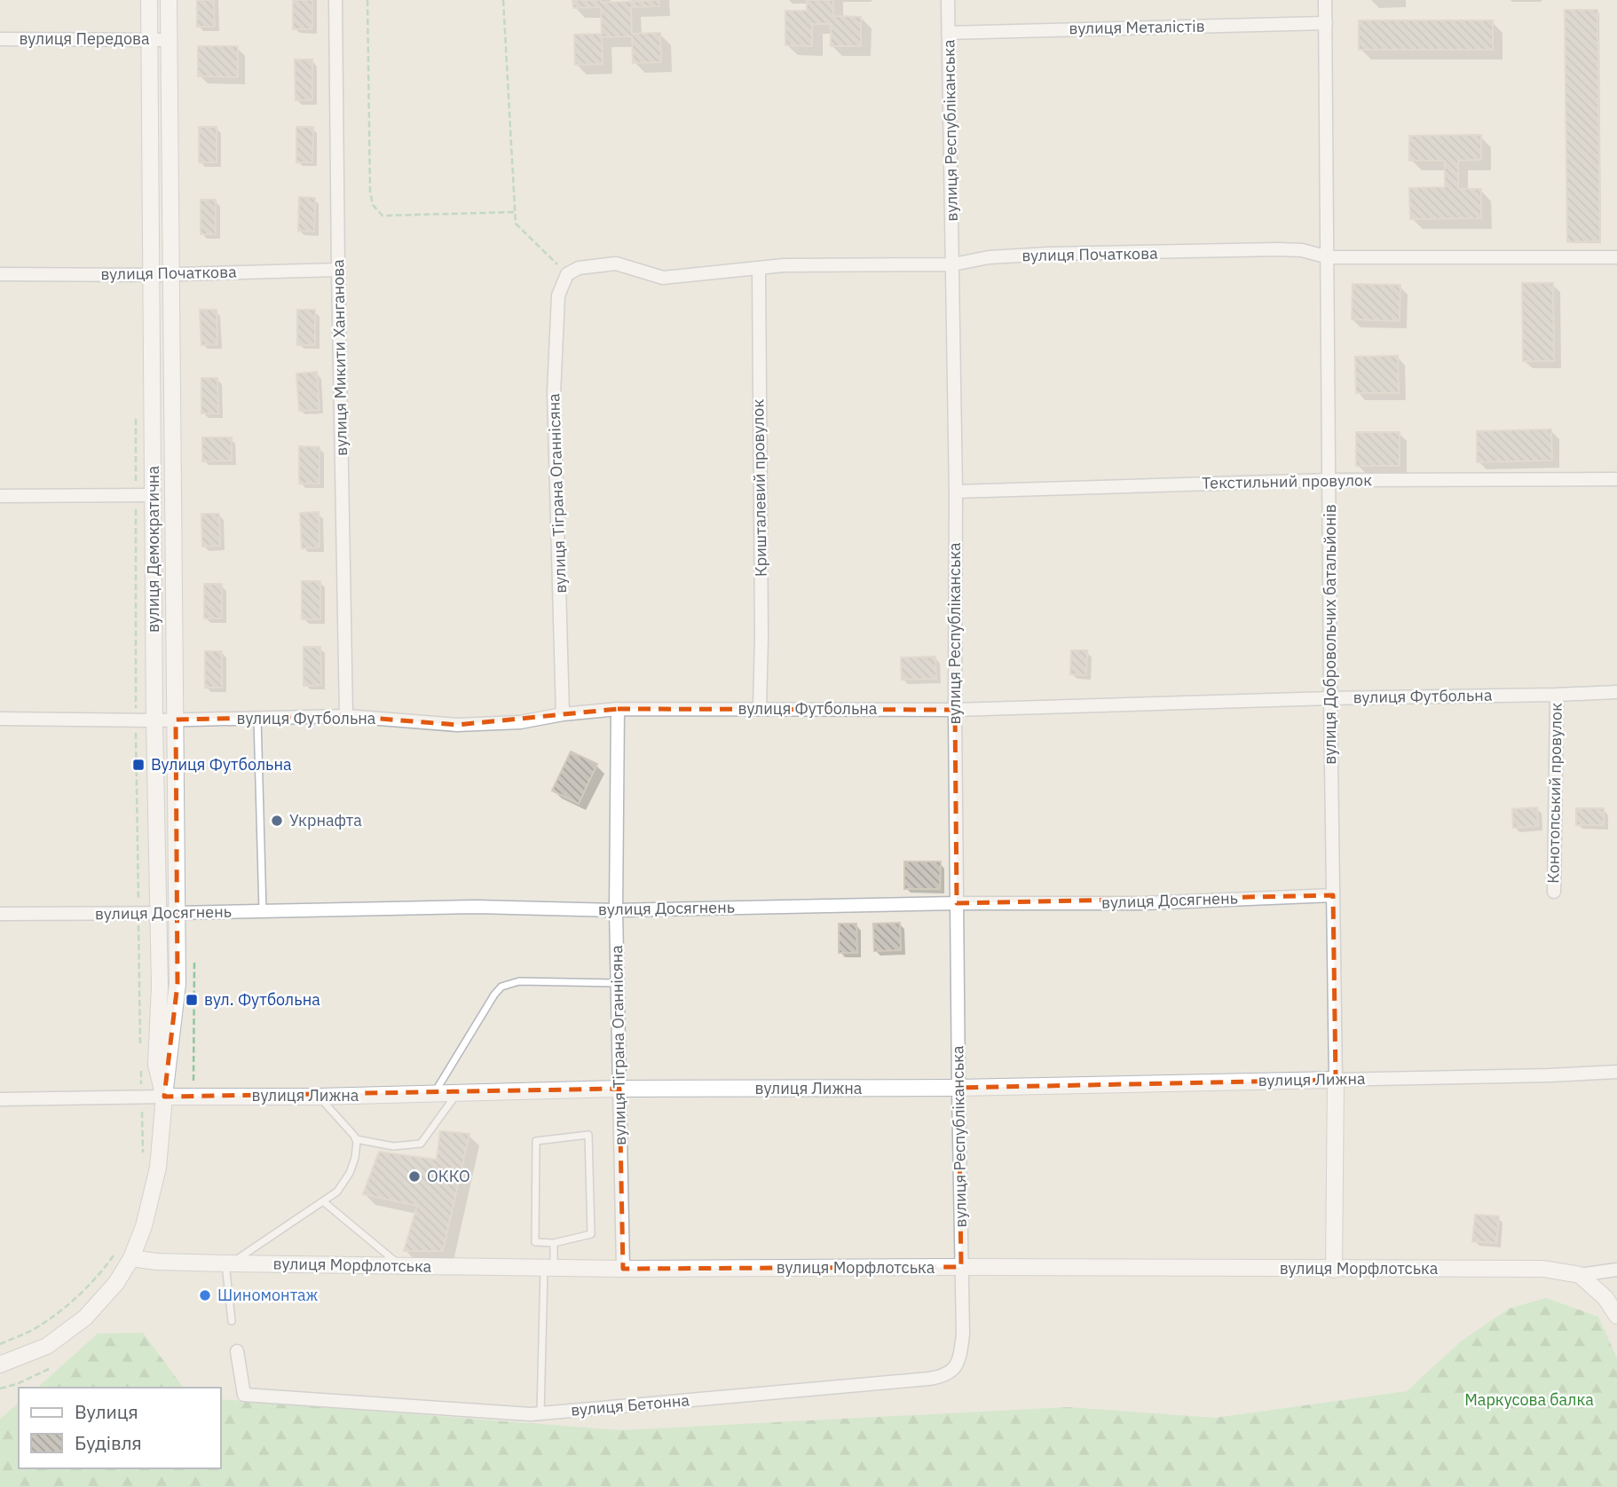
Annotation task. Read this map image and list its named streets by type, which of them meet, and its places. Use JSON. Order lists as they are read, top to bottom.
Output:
{
  "streets": {
    "street": [
      "вулиця Металістів",
      "вулиця Передова",
      "вулиця Республіканська",
      "вулиця Початкова",
      "вулиця Микити Ханганова",
      "Текстильний провулок",
      "Кришталевий провулок",
      "вулиця Тіграна Оганнісяна",
      "вулиця Демократична",
      "вулиця Добровольчих батальйонів",
      "вулиця Футбольна",
      "Конотопський провулок",
      "вулиця Досягнень",
      "вулиця Лижна",
      "вулиця Морфлотська",
      "вулиця Бетонна"
    ]
  },
  "crossings": [
    ["вулиця Металістів", "вулиця Республіканська"],
    ["вулиця Металістів", "вулиця Добровольчих батальйонів"],
    ["вулиця Передова", "вулиця Демократична"],
    ["вулиця Республіканська", "вулиця Початкова"],
    ["вулиця Республіканська", "Текстильний провулок"],
    ["вулиця Республіканська", "вулиця Футбольна"],
    ["вулиця Республіканська", "вулиця Досягнень"],
    ["вулиця Республіканська", "вулиця Лижна"],
    ["вулиця Республіканська", "вулиця Морфлотська"],
    ["вулиця Республіканська", "вулиця Бетонна"],
    ["вулиця Початкова", "вулиця Микити Ханганова"],
    ["вулиця Початкова", "Кришталевий провулок"],
    ["вулиця Початкова", "вулиця Тіграна Оганнісяна"],
    ["вулиця Початкова", "вулиця Демократична"],
    ["вулиця Початкова", "вулиця Добровольчих батальйонів"],
    ["вулиця Микити Ханганова", "вулиця Футбольна"],
    ["Текстильний провулок", "вулиця Добровольчих батальйонів"],
    ["Кришталевий провулок", "вулиця Футбольна"],
    ["вулиця Тіграна Оганнісяна", "вулиця Футбольна"],
    ["вулиця Тіграна Оганнісяна", "вулиця Досягнень"],
    ["вулиця Тіграна Оганнісяна", "вулиця Лижна"],
    ["вулиця Тіграна Оганнісяна", "вулиця Морфлотська"],
    ["вулиця Демократична", "вулиця Футбольна"],
    ["вулиця Демократична", "вулиця Досягнень"],
    ["вулиця Демократична", "вулиця Лижна"],
    ["вулиця Демократична", "вулиця Морфлотська"],
    ["вулиця Добровольчих батальйонів", "вулиця Футбольна"],
    ["вулиця Добровольчих батальйонів", "вулиця Досягнень"],
    ["вулиця Добровольчих батальйонів", "вулиця Лижна"],
    ["вулиця Добровольчих батальйонів", "вулиця Морфлотська"],
    ["вулиця Футбольна", "Конотопський провулок"],
    ["вулиця Морфлотська", "вулиця Бетонна"]
  ],
  "parks": ["Маркусова балка"],
  "places": {
    "transit": ["Вулиця Футбольна", "вул. Футбольна"],
    "other": ["Укрнафта", "ОККО", "Шиномонтаж"]
  },
  "legend": ["Вулиця", "Будівля"]
}
